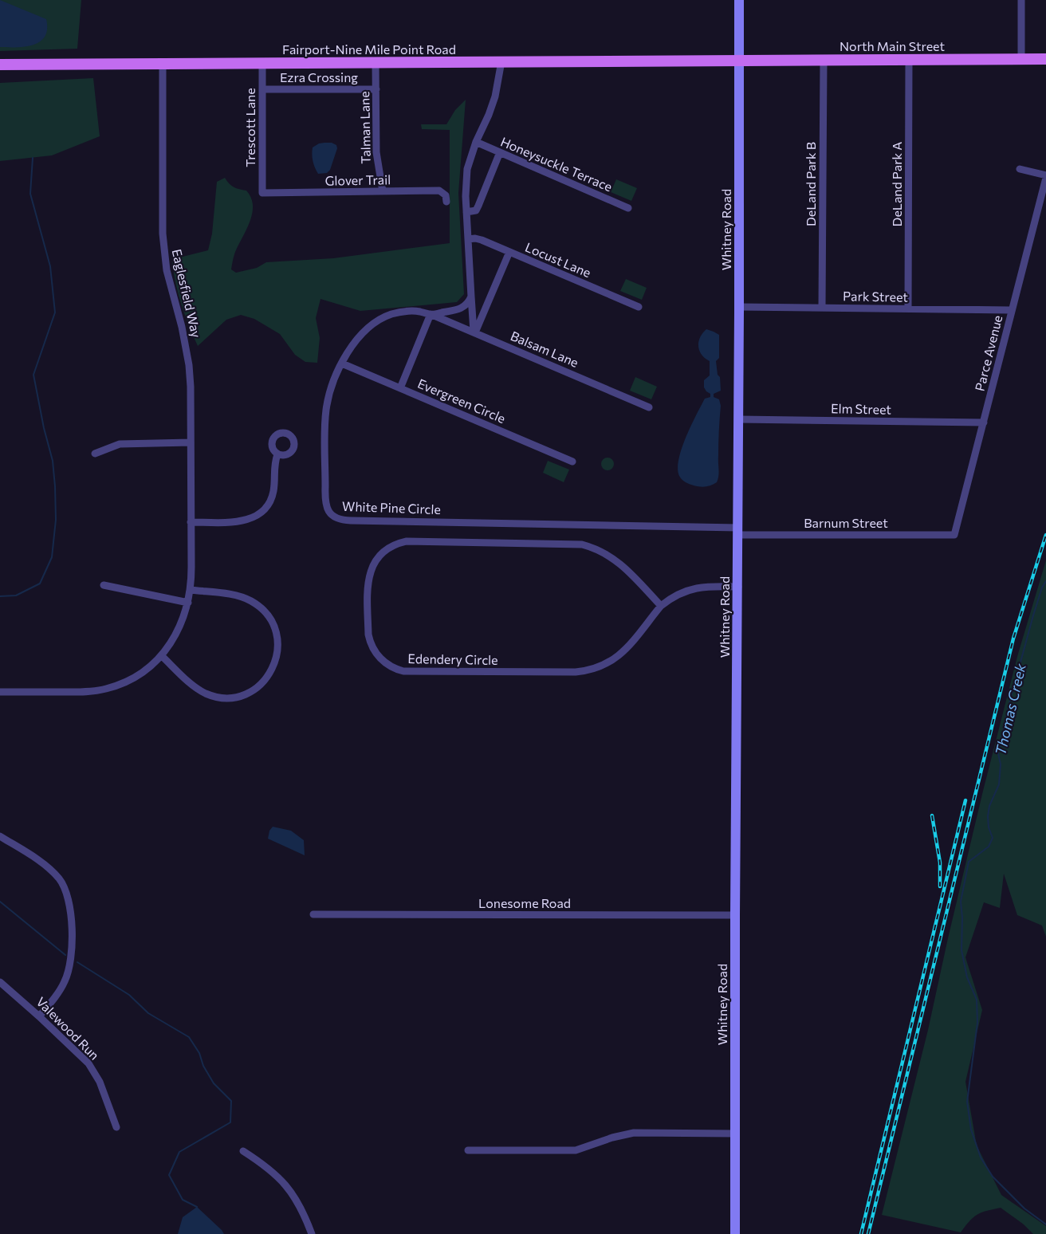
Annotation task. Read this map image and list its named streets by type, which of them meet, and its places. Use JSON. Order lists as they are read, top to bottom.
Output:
{
  "streets": {
    "main road": ["North Main Street", "Fairport-Nine Mile Point Road", "Whitney Road"],
    "street": [
      "Ezra Crossing",
      "Trescott Lane",
      "Talman Lane",
      "Honeysuckle Terrace",
      "Glover Trail",
      "DeLand Park B",
      "DeLand Park A",
      "Locust Lane",
      "Eaglesfield Way",
      "Park Street",
      "Balsam Lane",
      "Parce Avenue",
      "Evergreen Circle",
      "Elm Street",
      "White Pine Circle",
      "Barnum Street",
      "Edendery Circle",
      "Lonesome Road",
      "Valewood Run"
    ]
  },
  "crossings": [
    ["North Main Street", "Fairport-Nine Mile Point Road"],
    ["North Main Street", "DeLand Park B"],
    ["North Main Street", "DeLand Park A"],
    ["North Main Street", "Whitney Road"],
    ["Fairport-Nine Mile Point Road", "Trescott Lane"],
    ["Fairport-Nine Mile Point Road", "Talman Lane"],
    ["Fairport-Nine Mile Point Road", "Whitney Road"],
    ["Fairport-Nine Mile Point Road", "Eaglesfield Way"],
    ["Ezra Crossing", "Trescott Lane"],
    ["Ezra Crossing", "Talman Lane"],
    ["Trescott Lane", "Glover Trail"],
    ["Talman Lane", "Glover Trail"],
    ["DeLand Park B", "Park Street"],
    ["DeLand Park A", "Park Street"],
    ["Whitney Road", "Park Street"],
    ["Whitney Road", "Elm Street"],
    ["Whitney Road", "White Pine Circle"],
    ["Whitney Road", "Barnum Street"],
    ["Whitney Road", "Edendery Circle"],
    ["Whitney Road", "Lonesome Road"],
    ["Park Street", "Parce Avenue"],
    ["Balsam Lane", "White Pine Circle"],
    ["Parce Avenue", "Elm Street"],
    ["Parce Avenue", "Barnum Street"],
    ["Evergreen Circle", "White Pine Circle"],
    ["White Pine Circle", "Barnum Street"]
  ],
  "water": ["Thomas Creek"]
}
